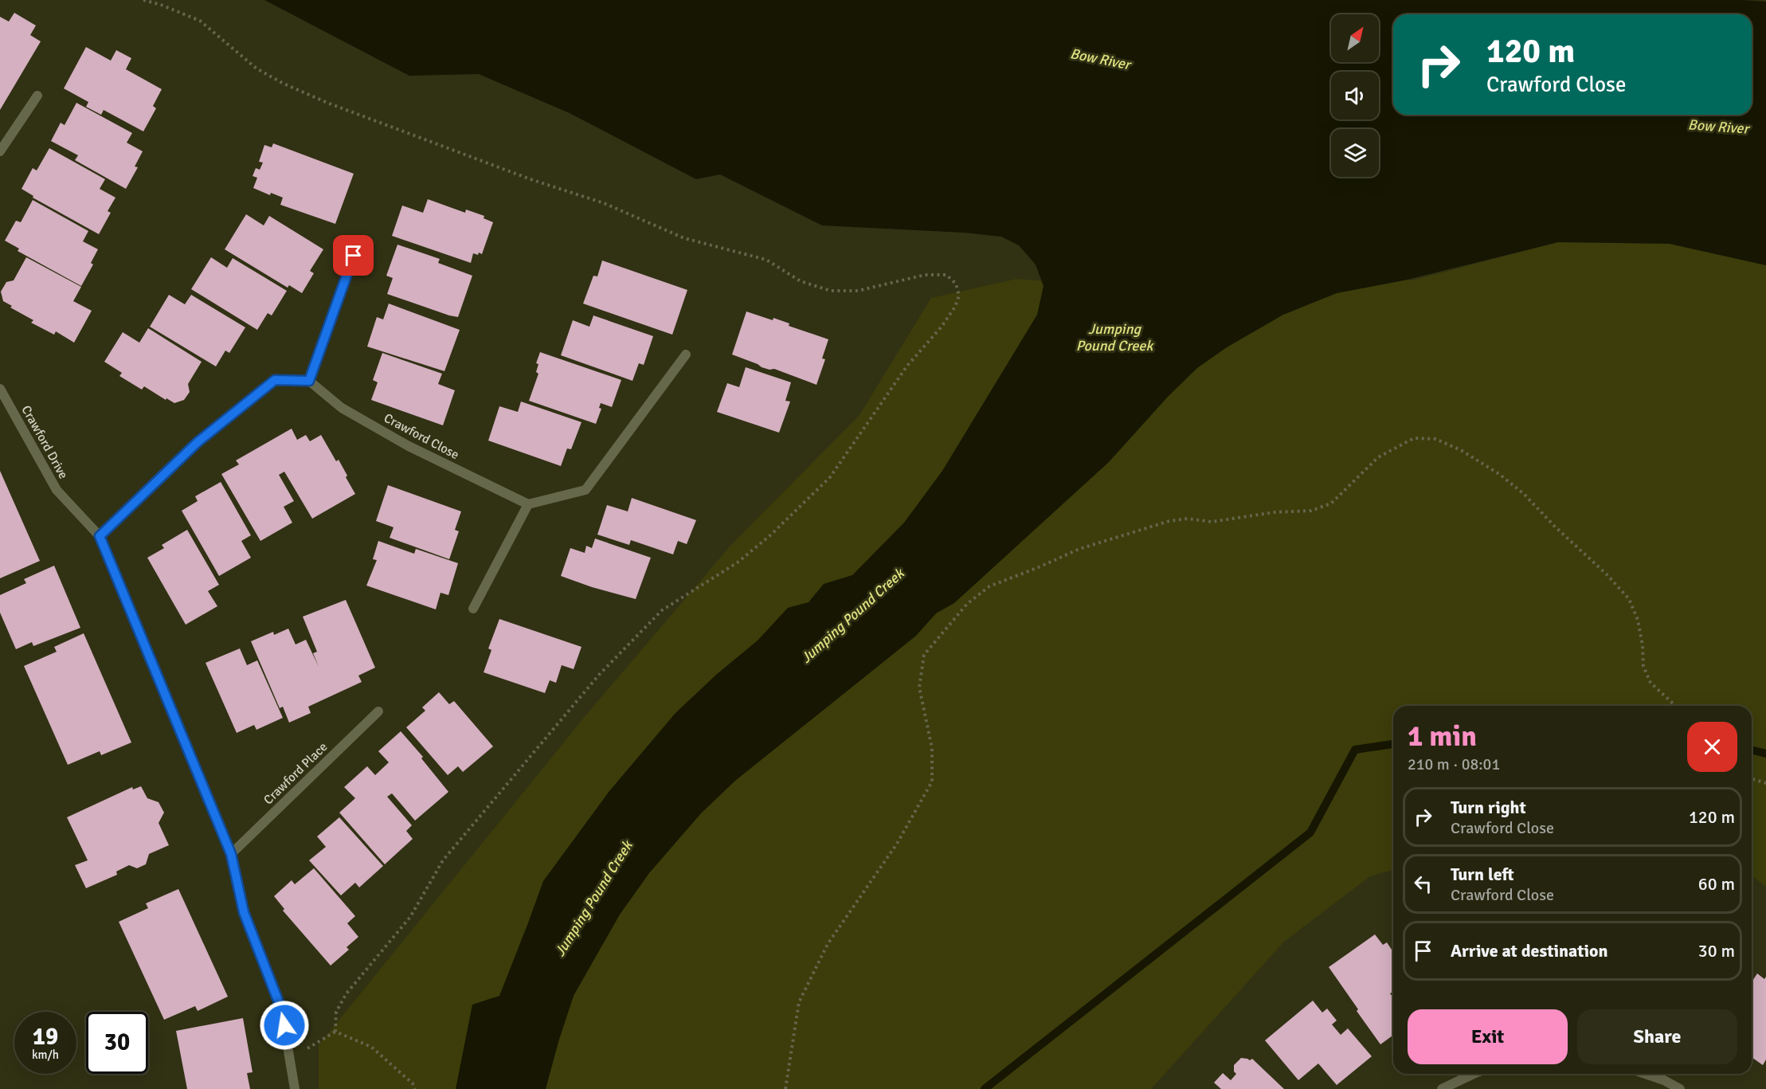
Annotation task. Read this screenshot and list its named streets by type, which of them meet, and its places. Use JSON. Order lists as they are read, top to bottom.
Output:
{
  "streets": {
    "street": ["Crawford Close", "Crawford Drive", "Crawford Place"]
  },
  "crossings": [
    ["Crawford Drive", "Crawford Place"]
  ],
  "water": ["Bow River", "Jumping Pound Creek"],
  "north": "top right",
  "page": {
    "turn": ["120 m", "Crawford Close"],
    "heading": ["1 min", "210 m · 08:01"],
    "list": [
      {
        "name": "Turn right",
        "note": "Crawford Close",
        "value": "120 m"
      },
      {
        "name": "Turn left",
        "note": "Crawford Close",
        "value": "60 m"
      },
      {
        "name": "Arrive at destination",
        "value": "30 m"
      }
    ],
    "buttons": ["Exit", "Share"],
    "speed": "19 km/h",
    "limit": "30"
  }
}
